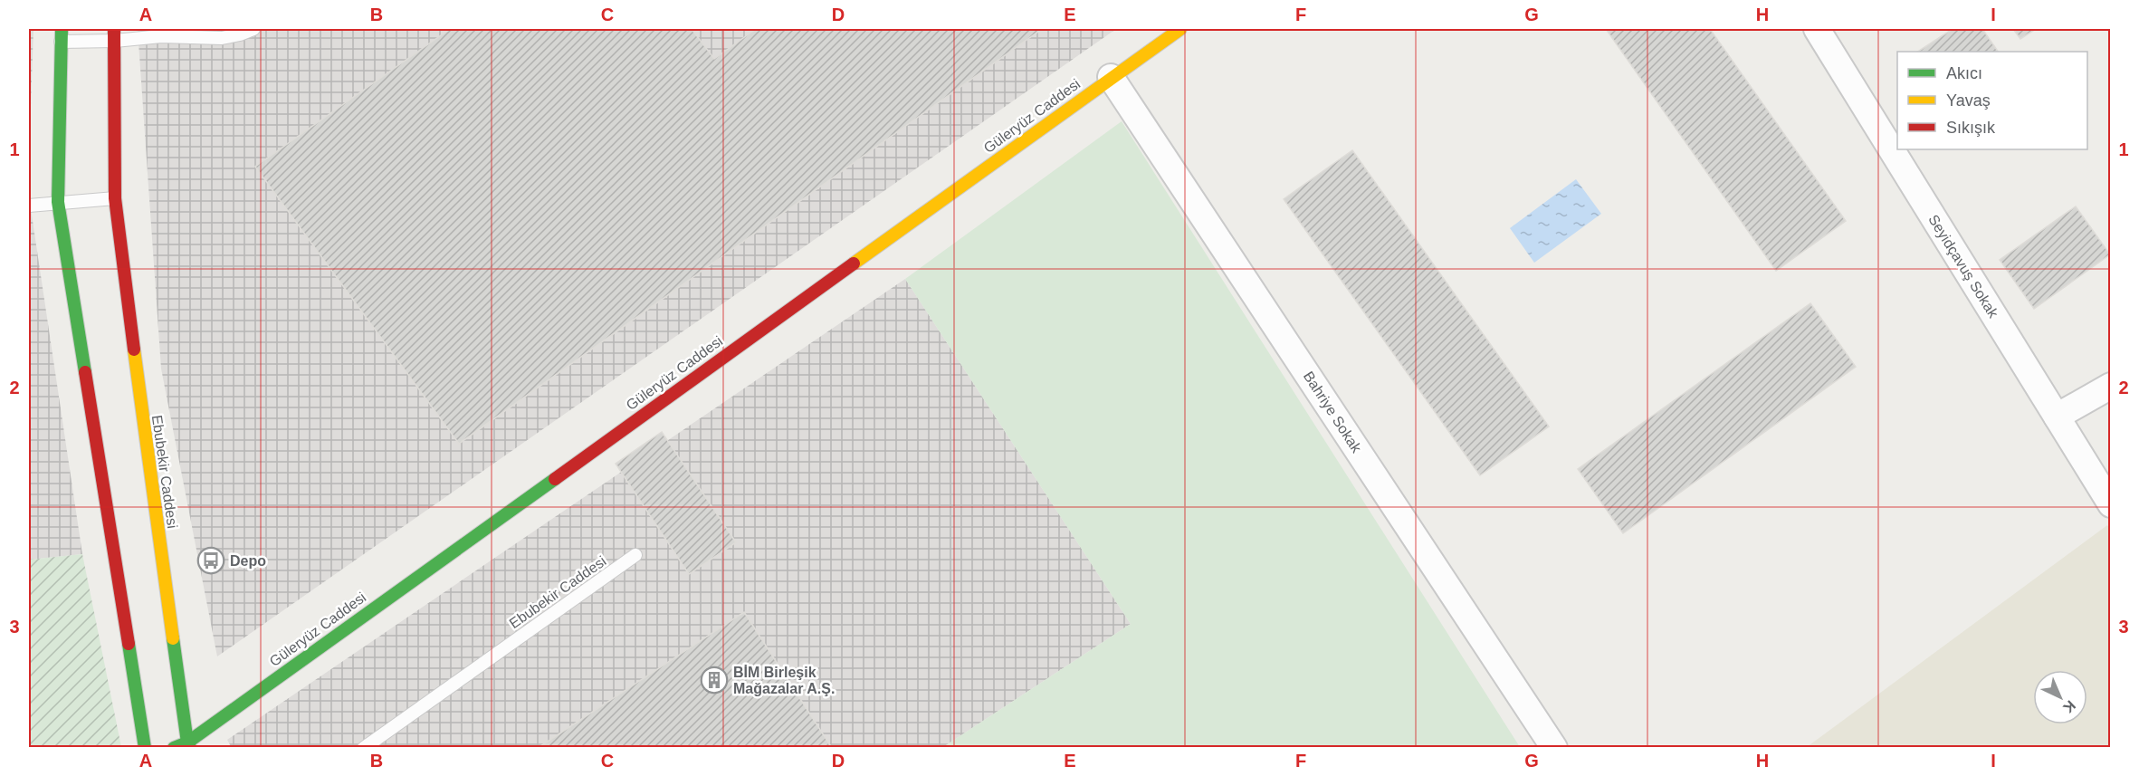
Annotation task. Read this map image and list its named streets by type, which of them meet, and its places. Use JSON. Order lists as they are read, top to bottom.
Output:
{
  "streets": {
    "main road": ["Güleryüz Caddesi", "Ebubekir Caddesi"],
    "street": ["Seyidçavuş Sokak", "Bahriye Sokak"]
  },
  "crossings": [
    ["Güleryüz Caddesi", "Bahriye Sokak"],
    ["Güleryüz Caddesi", "Ebubekir Caddesi"]
  ],
  "places": {
    "bus stop": ["Depo"],
    "building": ["BİM Birleşik Mağazalar A.Ş."]
  },
  "legend": ["Akıcı", "Yavaş", "Sıkışık"],
  "north": "bottom right",
  "grid": {
    "columns": [
      "A",
      "B",
      "C",
      "D",
      "E",
      "F",
      "G",
      "H",
      "I"
    ],
    "rows": ["1", "2", "3"]
  }
}
